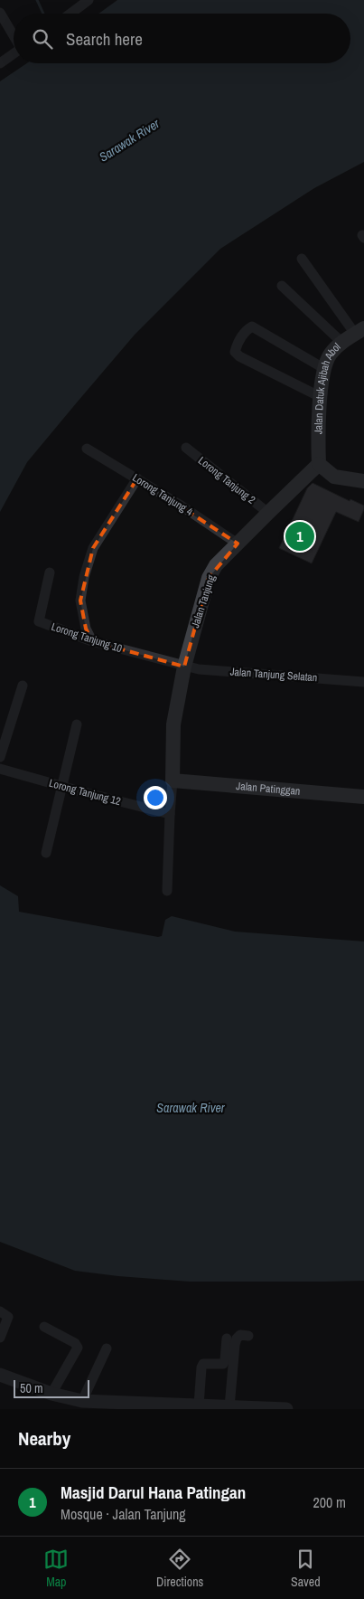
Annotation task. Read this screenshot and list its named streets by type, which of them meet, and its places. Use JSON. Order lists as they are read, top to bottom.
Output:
{
  "streets": {
    "main road": ["Jalan Datuk Ajibah Abol", "Jalan Tanjung", "Jalan Patinggan"],
    "street": [
      "Lorong Tanjung 2",
      "Lorong Tanjung 4",
      "Lorong Tanjung 10",
      "Jalan Tanjung Selatan",
      "Lorong Tanjung 12"
    ]
  },
  "crossings": [
    ["Jalan Datuk Ajibah Abol", "Jalan Tanjung"],
    ["Lorong Tanjung 2", "Jalan Tanjung"],
    ["Lorong Tanjung 4", "Jalan Tanjung"],
    ["Jalan Tanjung", "Lorong Tanjung 10"],
    ["Jalan Tanjung", "Jalan Tanjung Selatan"],
    ["Jalan Tanjung", "Jalan Patinggan"],
    ["Lorong Tanjung 10", "Jalan Tanjung Selatan"]
  ],
  "water": ["Sarawak River"],
  "scale_bar": "50 m",
  "page": {
    "search": "Search here",
    "pins": "1",
    "scale": "50 m",
    "heading": "Nearby",
    "list": [
      {
        "mark": "1",
        "name": "Masjid Darul Hana Patingan",
        "note": "Mosque · Jalan Tanjung",
        "value": "200 m"
      }
    ],
    "nav": ["Map", "Directions", "Saved"]
  }
}
